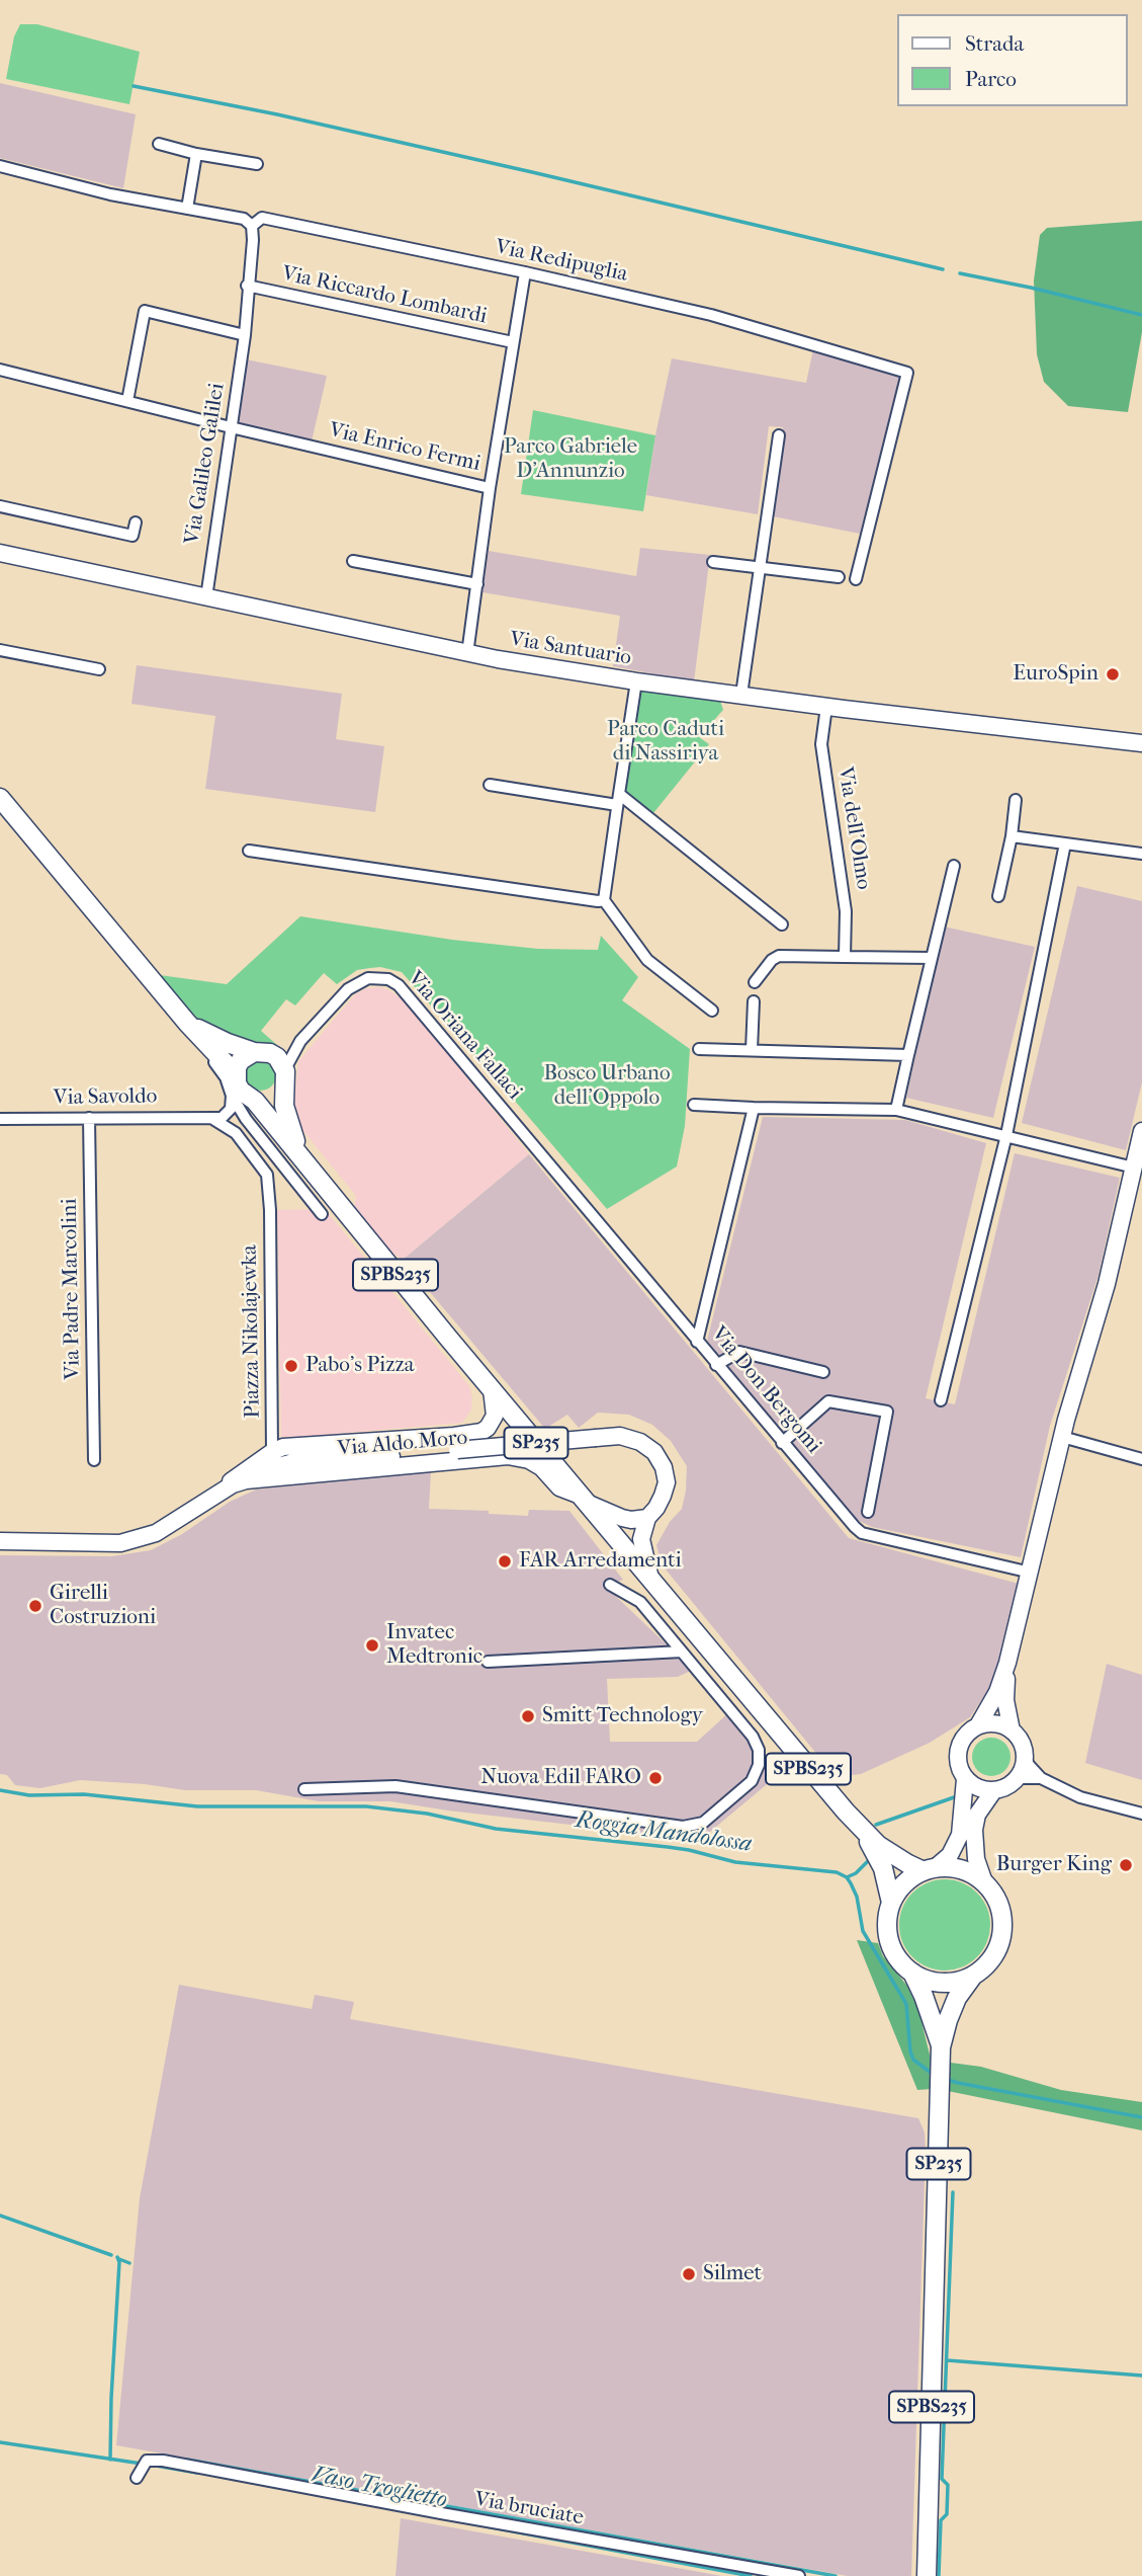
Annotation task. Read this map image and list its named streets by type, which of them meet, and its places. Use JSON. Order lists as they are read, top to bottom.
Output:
{
  "streets": {
    "main road": ["SPBS235", "SP235"],
    "street": [
      "Via Redipuglia",
      "Via Riccardo Lombardi",
      "Via Enrico Fermi",
      "Via Galileo Galilei",
      "Via Santuario",
      "Via dell'Olmo",
      "Via Oriana Fallaci",
      "Via Savoldo",
      "Via Padre Marcolini",
      "Piazza Nikolajewka",
      "Via Don Bergomi",
      "Via Aldo Moro",
      "Via bruciate"
    ]
  },
  "crossings": [
    ["Via Redipuglia", "Via Galileo Galilei"],
    ["Via Riccardo Lombardi", "Via Galileo Galilei"],
    ["Via Enrico Fermi", "Via Galileo Galilei"],
    ["Via Enrico Fermi", "Via Santuario"],
    ["Via Galileo Galilei", "Via Santuario"],
    ["Via Santuario", "Via dell'Olmo"],
    ["Via Oriana Fallaci", "SPBS235"],
    ["Via Oriana Fallaci", "Via Don Bergomi"],
    ["Via Savoldo", "Via Padre Marcolini"],
    ["Via Savoldo", "Piazza Nikolajewka"],
    ["SPBS235", "SP235"],
    ["SPBS235", "Via Aldo Moro"],
    ["Piazza Nikolajewka", "Via Aldo Moro"],
    ["SP235", "Via Aldo Moro"]
  ],
  "water": ["Roggia Mandolossa", "Vaso Troglietto"],
  "parks": ["Parco Gabriele D'Annunzio", "Parco Caduti di Nassiriya", "Bosco Urbano dell'Oppolo"],
  "places": [
    "EuroSpin",
    "Pabo's Pizza",
    "FAR Arredamenti",
    "Girelli Costruzioni",
    "Invatec Medtronic",
    "Smitt Technology",
    "Nuova Edil FARO",
    "Burger King",
    "Silmet"
  ],
  "legend": ["Strada", "Parco"]
}
